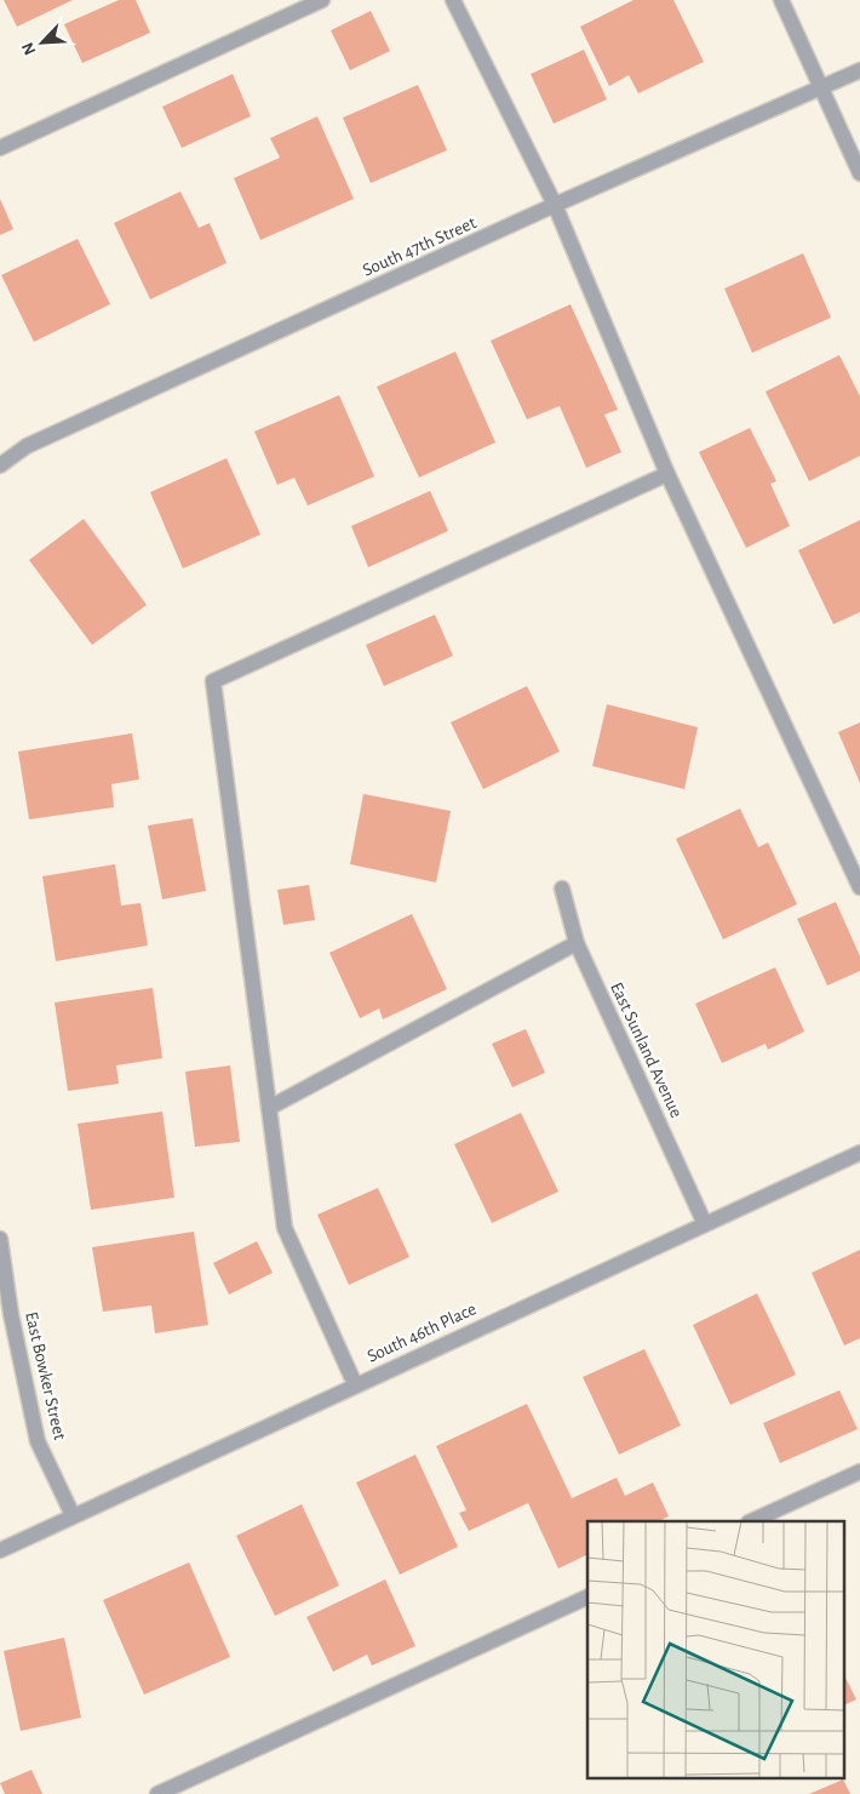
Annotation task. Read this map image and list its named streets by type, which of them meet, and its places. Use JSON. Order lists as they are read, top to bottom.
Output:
{
  "streets": {
    "street": [
      "South 47th Street",
      "East Sunland Avenue",
      "South 46th Place",
      "East Bowker Street"
    ]
  },
  "crossings": [
    ["East Sunland Avenue", "South 46th Place"],
    ["South 46th Place", "East Bowker Street"]
  ],
  "north": "bottom left"
}
